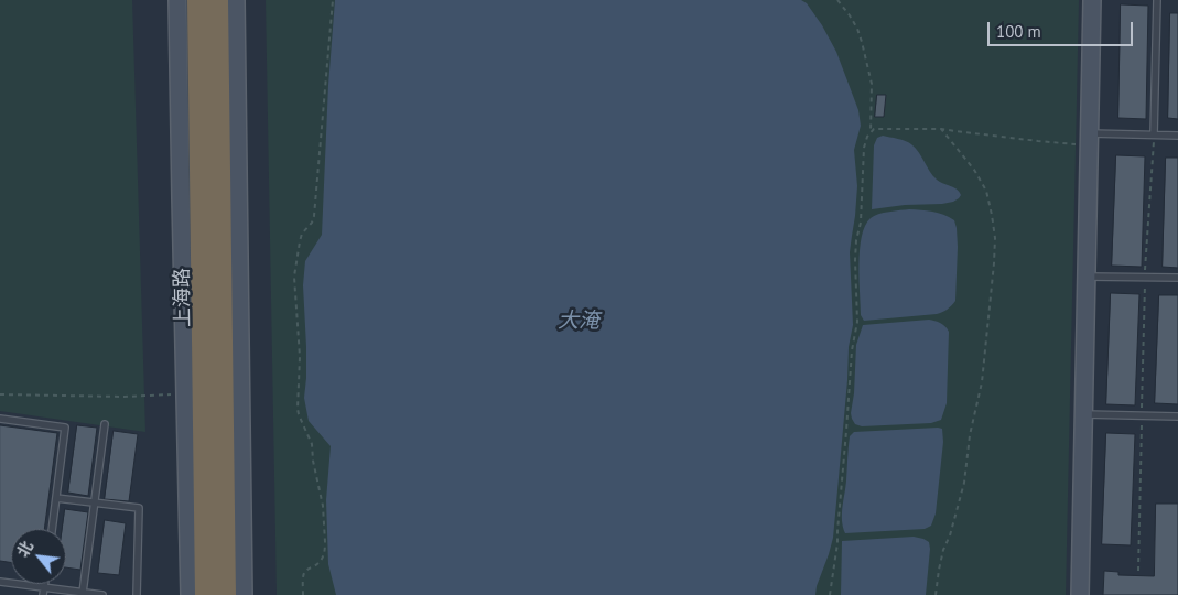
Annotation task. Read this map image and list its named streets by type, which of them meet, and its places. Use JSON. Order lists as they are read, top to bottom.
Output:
{
  "streets": {
    "highway": ["上海路"]
  },
  "water": ["大淹"],
  "scale_bar": "100 m",
  "north": "top left"
}
